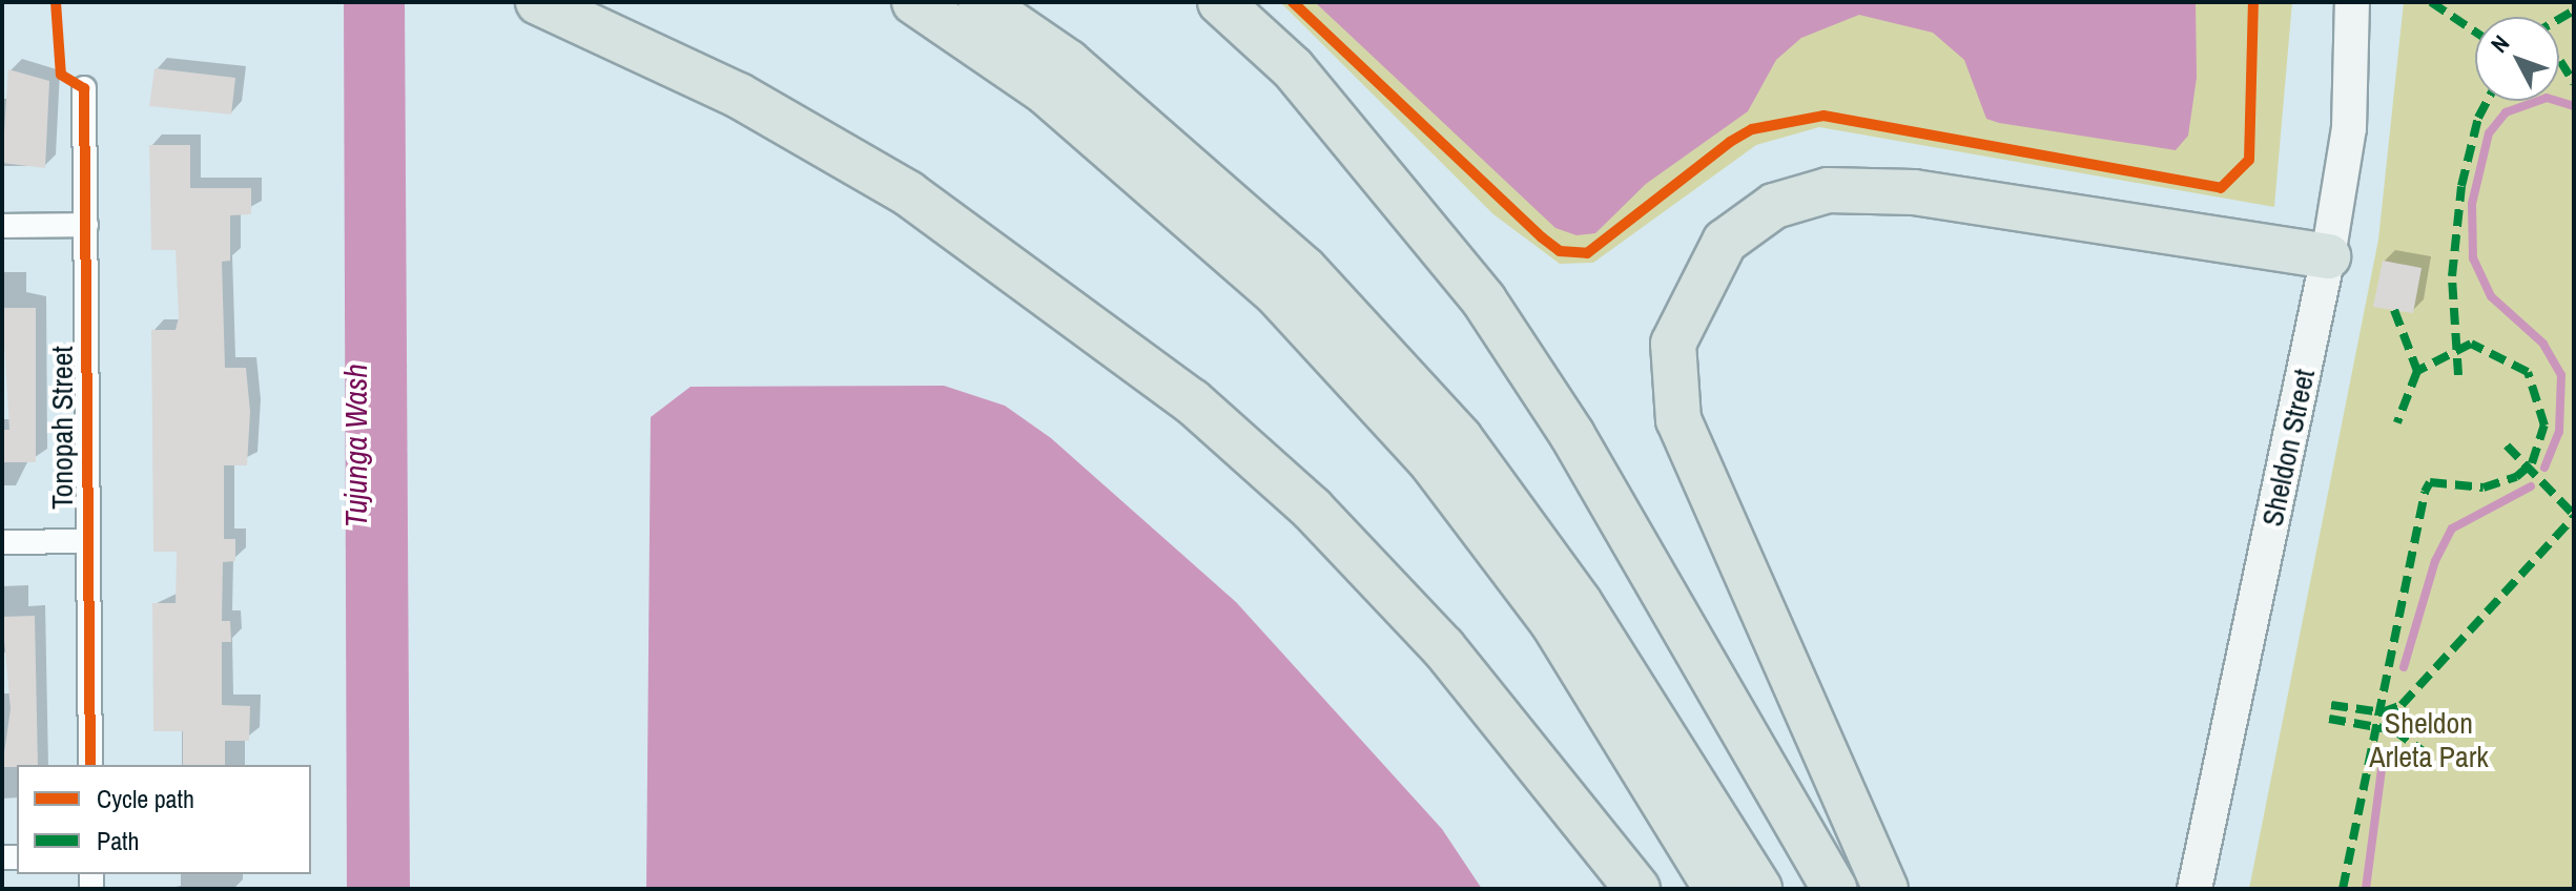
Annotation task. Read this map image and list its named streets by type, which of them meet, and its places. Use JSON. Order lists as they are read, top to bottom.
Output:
{
  "streets": {
    "main road": ["Sheldon Street"],
    "street": ["Tonopah Street"]
  },
  "water": ["Tujunga Wash"],
  "parks": ["Sheldon Arleta Park"],
  "legend": ["Cycle path", "Path"],
  "north": "top left"
}
